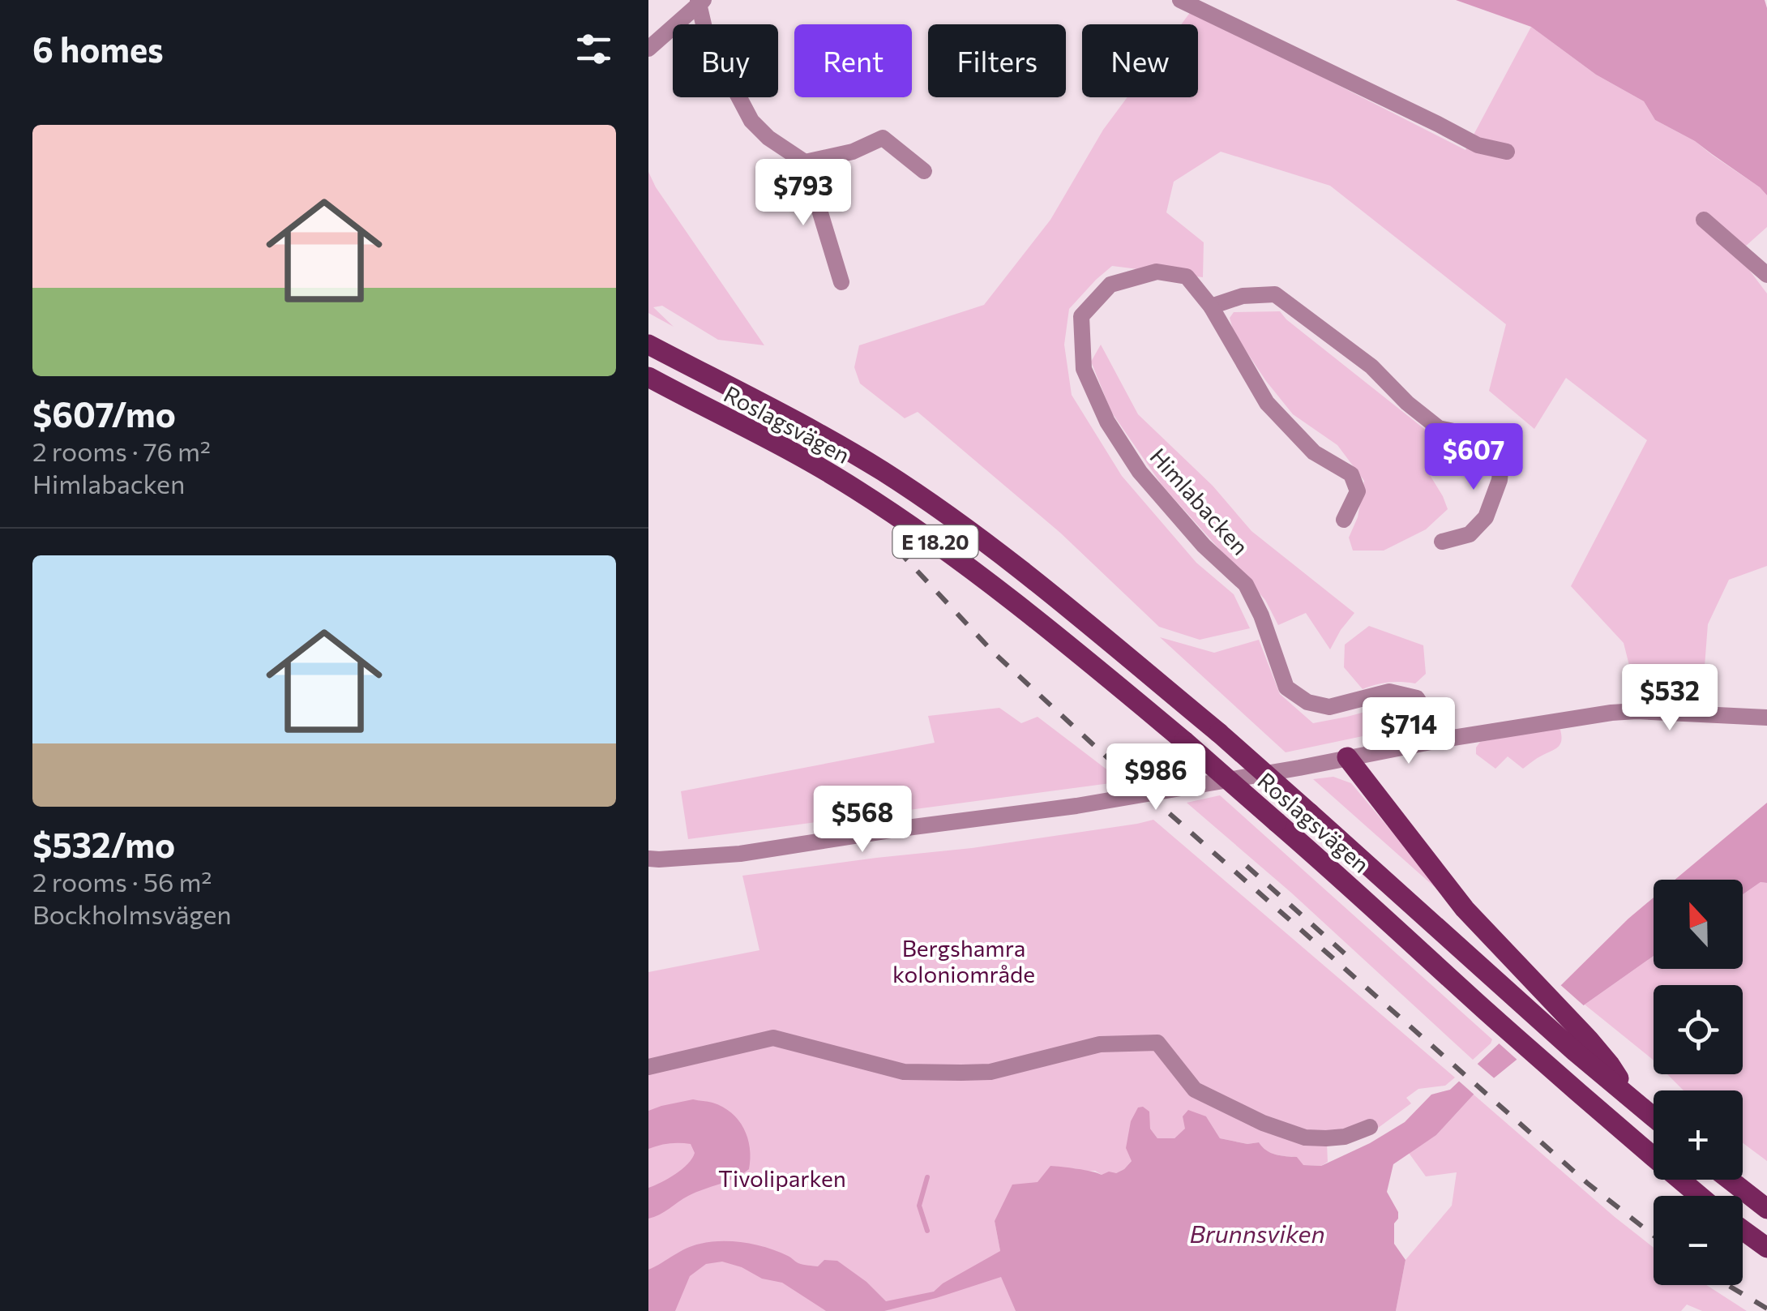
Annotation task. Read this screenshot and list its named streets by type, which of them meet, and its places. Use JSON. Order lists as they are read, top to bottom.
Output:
{
  "streets": {
    "main road": ["Roslagsvägen", "E 18.20"],
    "street": ["Himlabacken"]
  },
  "water": ["Brunnsviken"],
  "parks": ["Bergshamra koloniområde", "Tivoliparken"],
  "north": "top",
  "page": {
    "heading": "6 homes",
    "chip": [
      "Buy",
      "Rent",
      "Filters",
      "New"
    ],
    "list": [
      {
        "name": "$607/mo",
        "note": "2 rooms · 76 m² · Himlabacken"
      },
      {
        "name": "$532/mo",
        "note": "2 rooms · 56 m² · Bockholmsvägen"
      }
    ],
    "price": [
      "$793",
      "$607",
      "$532",
      "$714",
      "$986",
      "$568"
    ],
    "map_buttons": ["+", "−"]
  }
}
